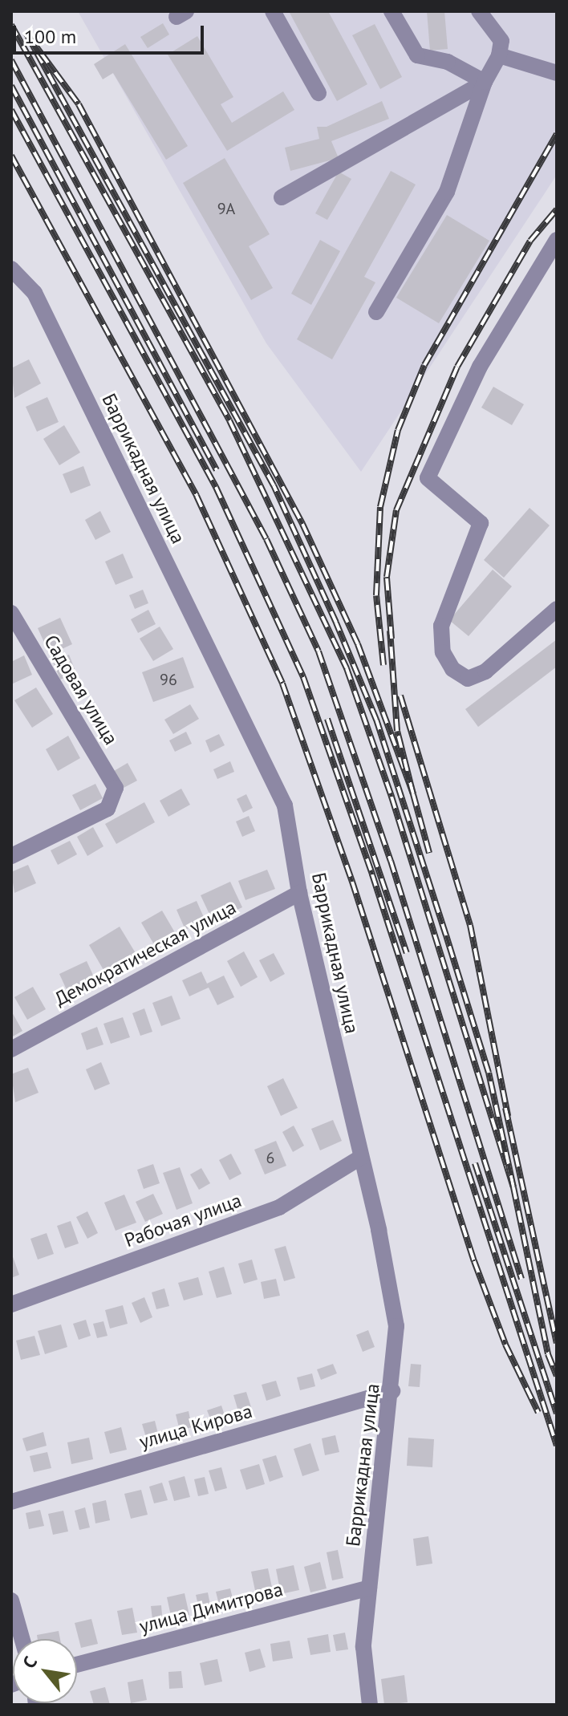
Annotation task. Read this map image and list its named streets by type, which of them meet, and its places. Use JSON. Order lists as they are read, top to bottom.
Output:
{
  "streets": {
    "street": [
      "Баррикадная улица",
      "Садовая улица",
      "Демократическая улица",
      "Рабочая улица",
      "улица Кирова",
      "улица Димитрова"
    ]
  },
  "crossings": [
    ["Баррикадная улица", "Демократическая улица"],
    ["Баррикадная улица", "Рабочая улица"],
    ["Баррикадная улица", "улица Кирова"],
    ["Баррикадная улица", "улица Димитрова"]
  ],
  "house_numbers": ["9А", "96", "6"],
  "scale_bar": "100 m",
  "north": "top left"
}
